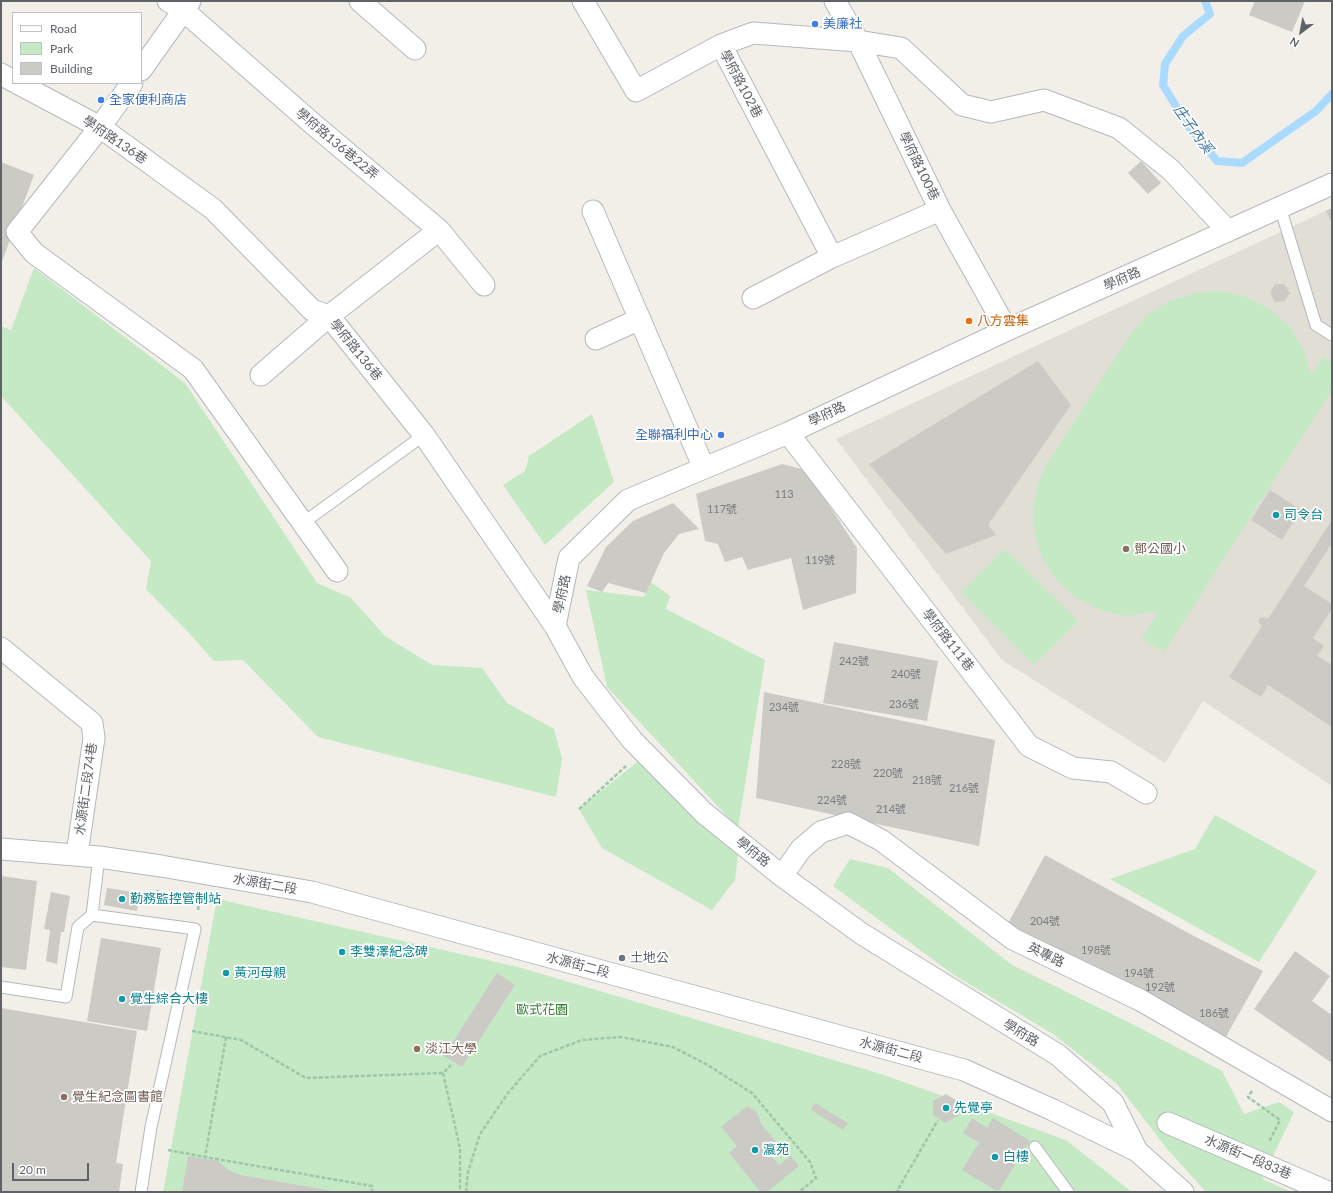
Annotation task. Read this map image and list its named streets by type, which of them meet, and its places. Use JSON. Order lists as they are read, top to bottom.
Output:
{
  "streets": {
    "street": [
      "學府路102巷",
      "學府路136巷",
      "學府路136巷22弄",
      "學府路100巷",
      "學府路",
      "學府路111巷",
      "水源街二段74巷",
      "水源街二段",
      "英專路",
      "水源街一段83巷"
    ]
  },
  "crossings": [
    ["學府路136巷", "學府路"],
    ["學府路100巷", "學府路"],
    ["學府路", "學府路111巷"],
    ["學府路", "水源街二段"],
    ["學府路", "英專路"],
    ["水源街二段74巷", "水源街二段"]
  ],
  "water": ["庄子內溪"],
  "parks": ["歐式花園"],
  "places": [
    "美廉社",
    "全家便利商店",
    "八方雲集",
    "全聯福利中心",
    "司令台",
    "鄧公國小",
    "勤務監控管制站",
    "李雙澤紀念碑",
    "土地公",
    "黃河母親",
    "覺生綜合大樓",
    "淡江大學",
    "覺生紀念圖書館",
    "先覺亭",
    "瀛苑",
    "白樓"
  ],
  "house_numbers": [
    "113",
    "117號",
    "119號",
    "242號",
    "240號",
    "236號",
    "234號",
    "228號",
    "220號",
    "218號",
    "216號",
    "224號",
    "214號",
    "204號",
    "198號",
    "194號",
    "192號",
    "186號"
  ],
  "legend": ["Road", "Park", "Building"],
  "scale_bar": "20 m",
  "north": "bottom left"
}
